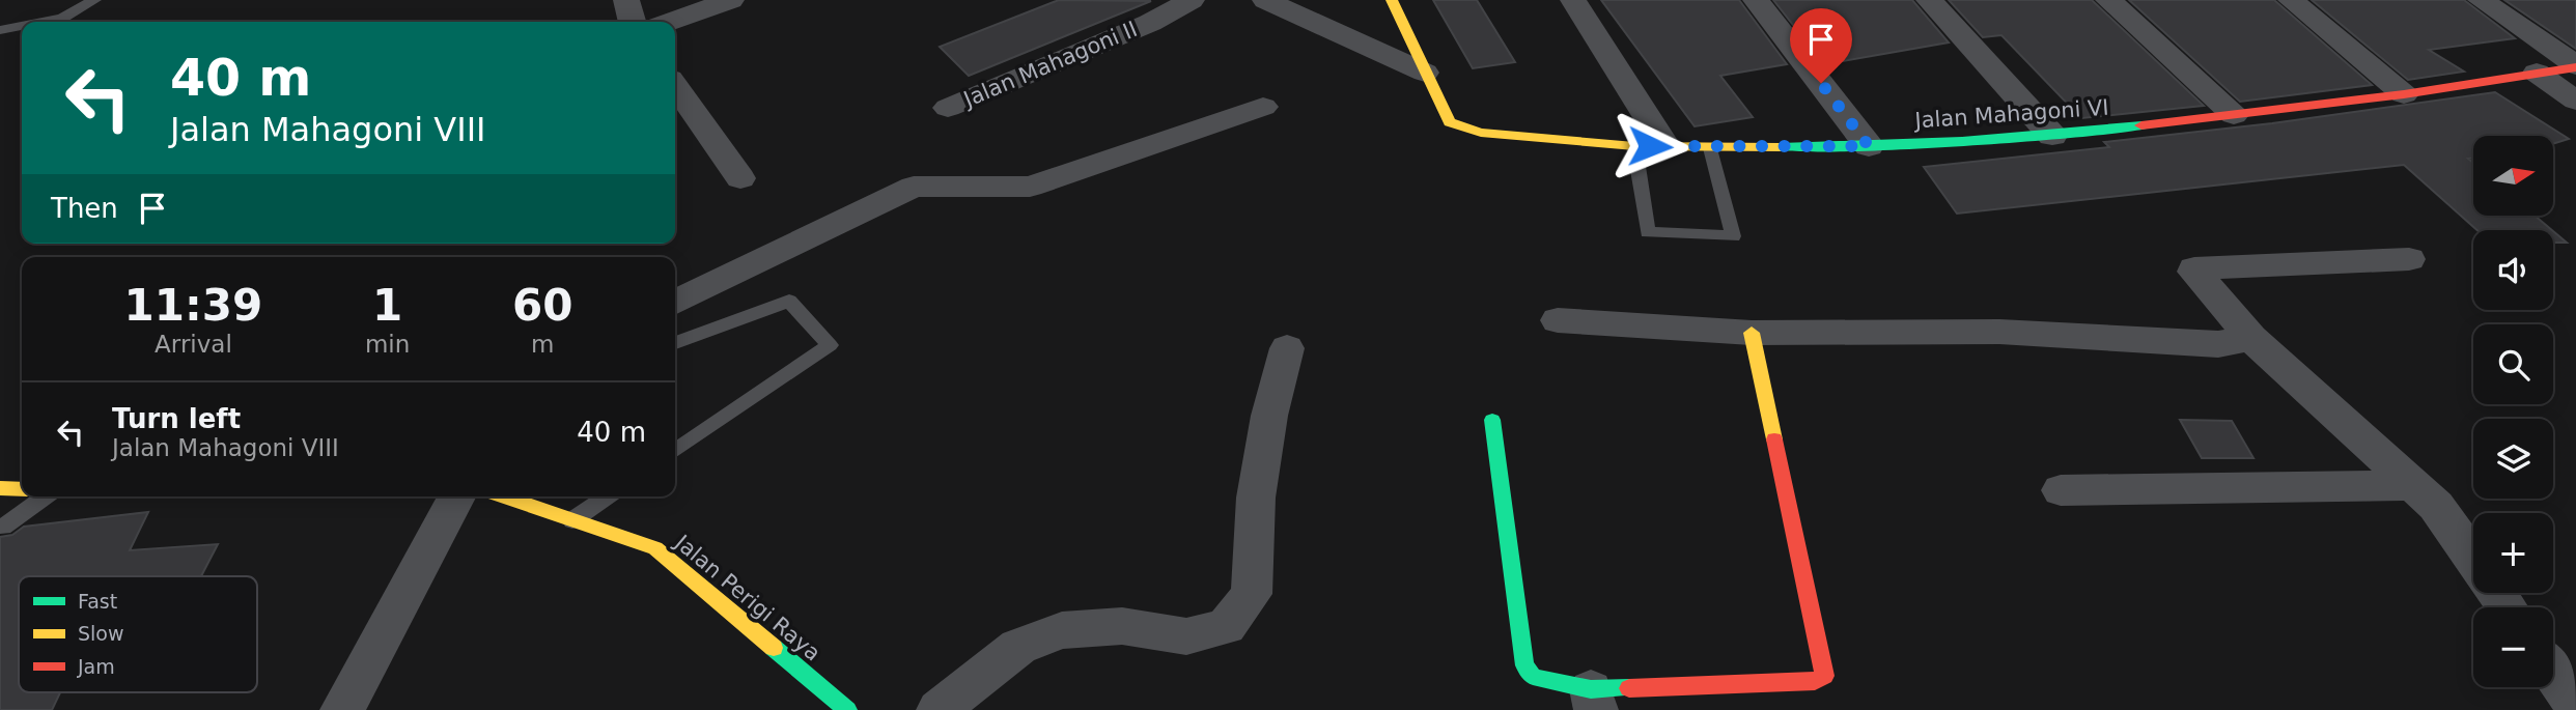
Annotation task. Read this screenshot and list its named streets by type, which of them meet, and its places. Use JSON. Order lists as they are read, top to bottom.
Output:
{
  "streets": {
    "street": ["Jalan Mahagoni II", "Jalan Mahagoni VI", "Jalan Perigi Raya"]
  },
  "legend": ["Fast", "Slow", "Jam"],
  "north": "right",
  "page": {
    "turn": ["40 m", "Jalan Mahagoni VIII"],
    "map_buttons": ["+", "−"],
    "then": "Then",
    "eta": [
      "11:39",
      "Arrival",
      "1",
      "min",
      "60",
      "m"
    ],
    "list": [
      {
        "name": "Turn left",
        "note": "Jalan Mahagoni VIII",
        "value": "40 m"
      }
    ]
  }
}
